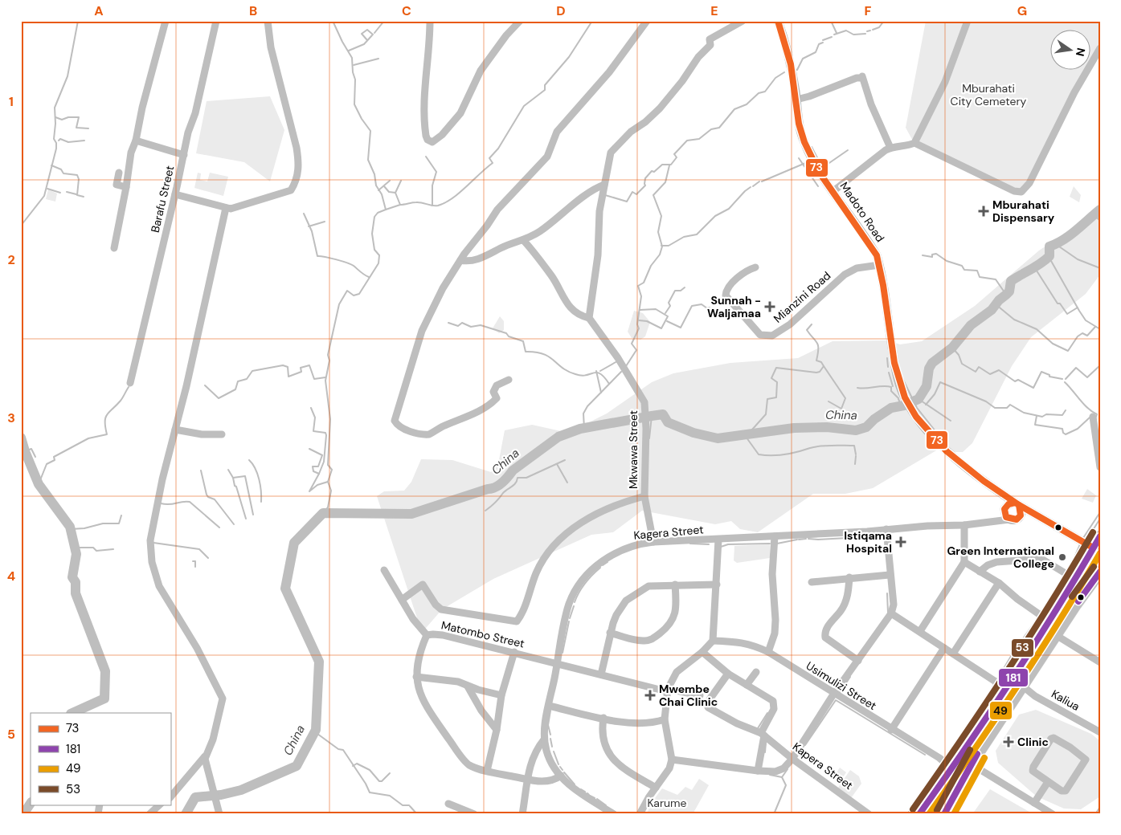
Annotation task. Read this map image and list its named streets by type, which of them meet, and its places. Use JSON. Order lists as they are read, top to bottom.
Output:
{
  "streets": {
    "main road": ["Madoto Road"],
    "street": [
      "Barafu Street",
      "Mianzini Road",
      "Mkwawa Street",
      "Kagera Street",
      "Matombo Street",
      "Usimulizi Street",
      "Kaliua",
      "Kapera Street"
    ]
  },
  "crossings": [
    ["Madoto Road", "Mianzini Road"],
    ["Mkwawa Street", "Kagera Street"],
    ["Kagera Street", "Matombo Street"]
  ],
  "water": ["China"],
  "parks": ["Mburahati City Cemetery", "Karume"],
  "places": {
    "health": [
      "Mburahati Dispensary",
      "Sunnah - Waljamaa",
      "Istiqama Hospital",
      "Mwembe Chai Clinic",
      "Clinic"
    ],
    "other": ["Green International College"]
  },
  "lines": [
    "transit line 73",
    "transit line 53",
    "transit line 181",
    "transit line 49"
  ],
  "legend": [
    "73",
    "181",
    "49",
    "53"
  ],
  "north": "right",
  "grid": {
    "columns": [
      "A",
      "B",
      "C",
      "D",
      "E",
      "F",
      "G"
    ],
    "rows": [
      "1",
      "2",
      "3",
      "4",
      "5"
    ]
  }
}
